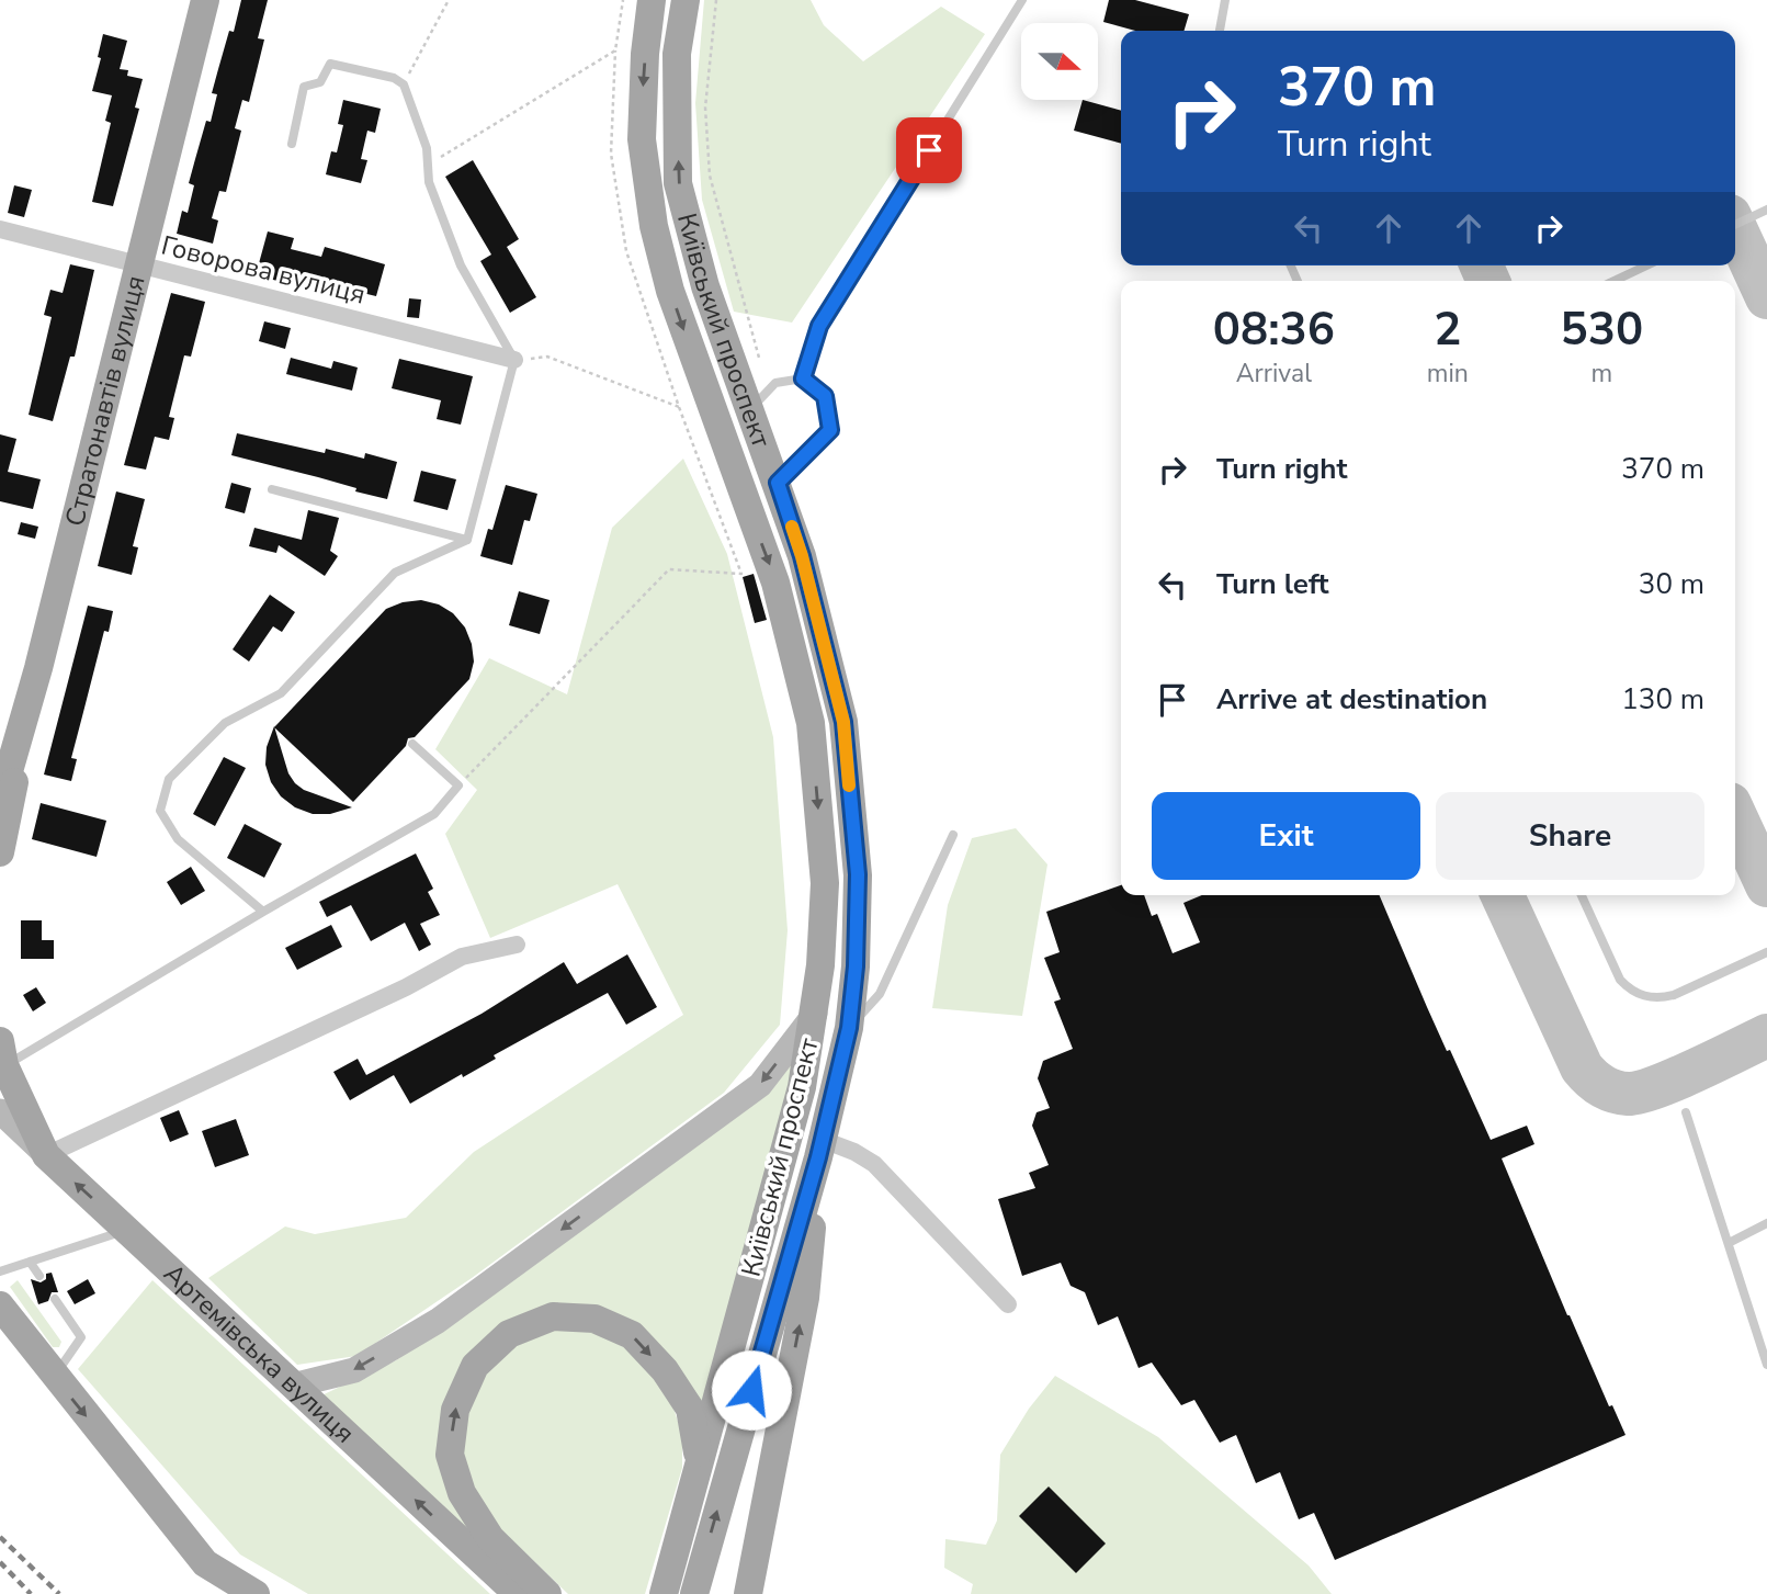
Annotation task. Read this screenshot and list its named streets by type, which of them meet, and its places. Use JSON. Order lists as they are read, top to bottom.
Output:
{
  "streets": {
    "main road": ["Київський проспект", "Стратонавтів вулиця", "Артемівська вулиця"],
    "street": ["Говорова вулиця"]
  },
  "crossings": [
    ["Говорова вулиця", "Стратонавтів вулиця"]
  ],
  "one_way": ["Артемівська вулиця"],
  "north": "right",
  "page": {
    "turn": ["370 m", "Turn right"],
    "eta": [
      "08:36",
      "Arrival",
      "2",
      "min",
      "530",
      "m"
    ],
    "list": [
      {
        "name": "Turn right",
        "value": "370 m"
      },
      {
        "name": "Turn left",
        "value": "30 m"
      },
      {
        "name": "Arrive at destination",
        "value": "130 m"
      }
    ],
    "buttons": ["Exit", "Share"]
  }
}
